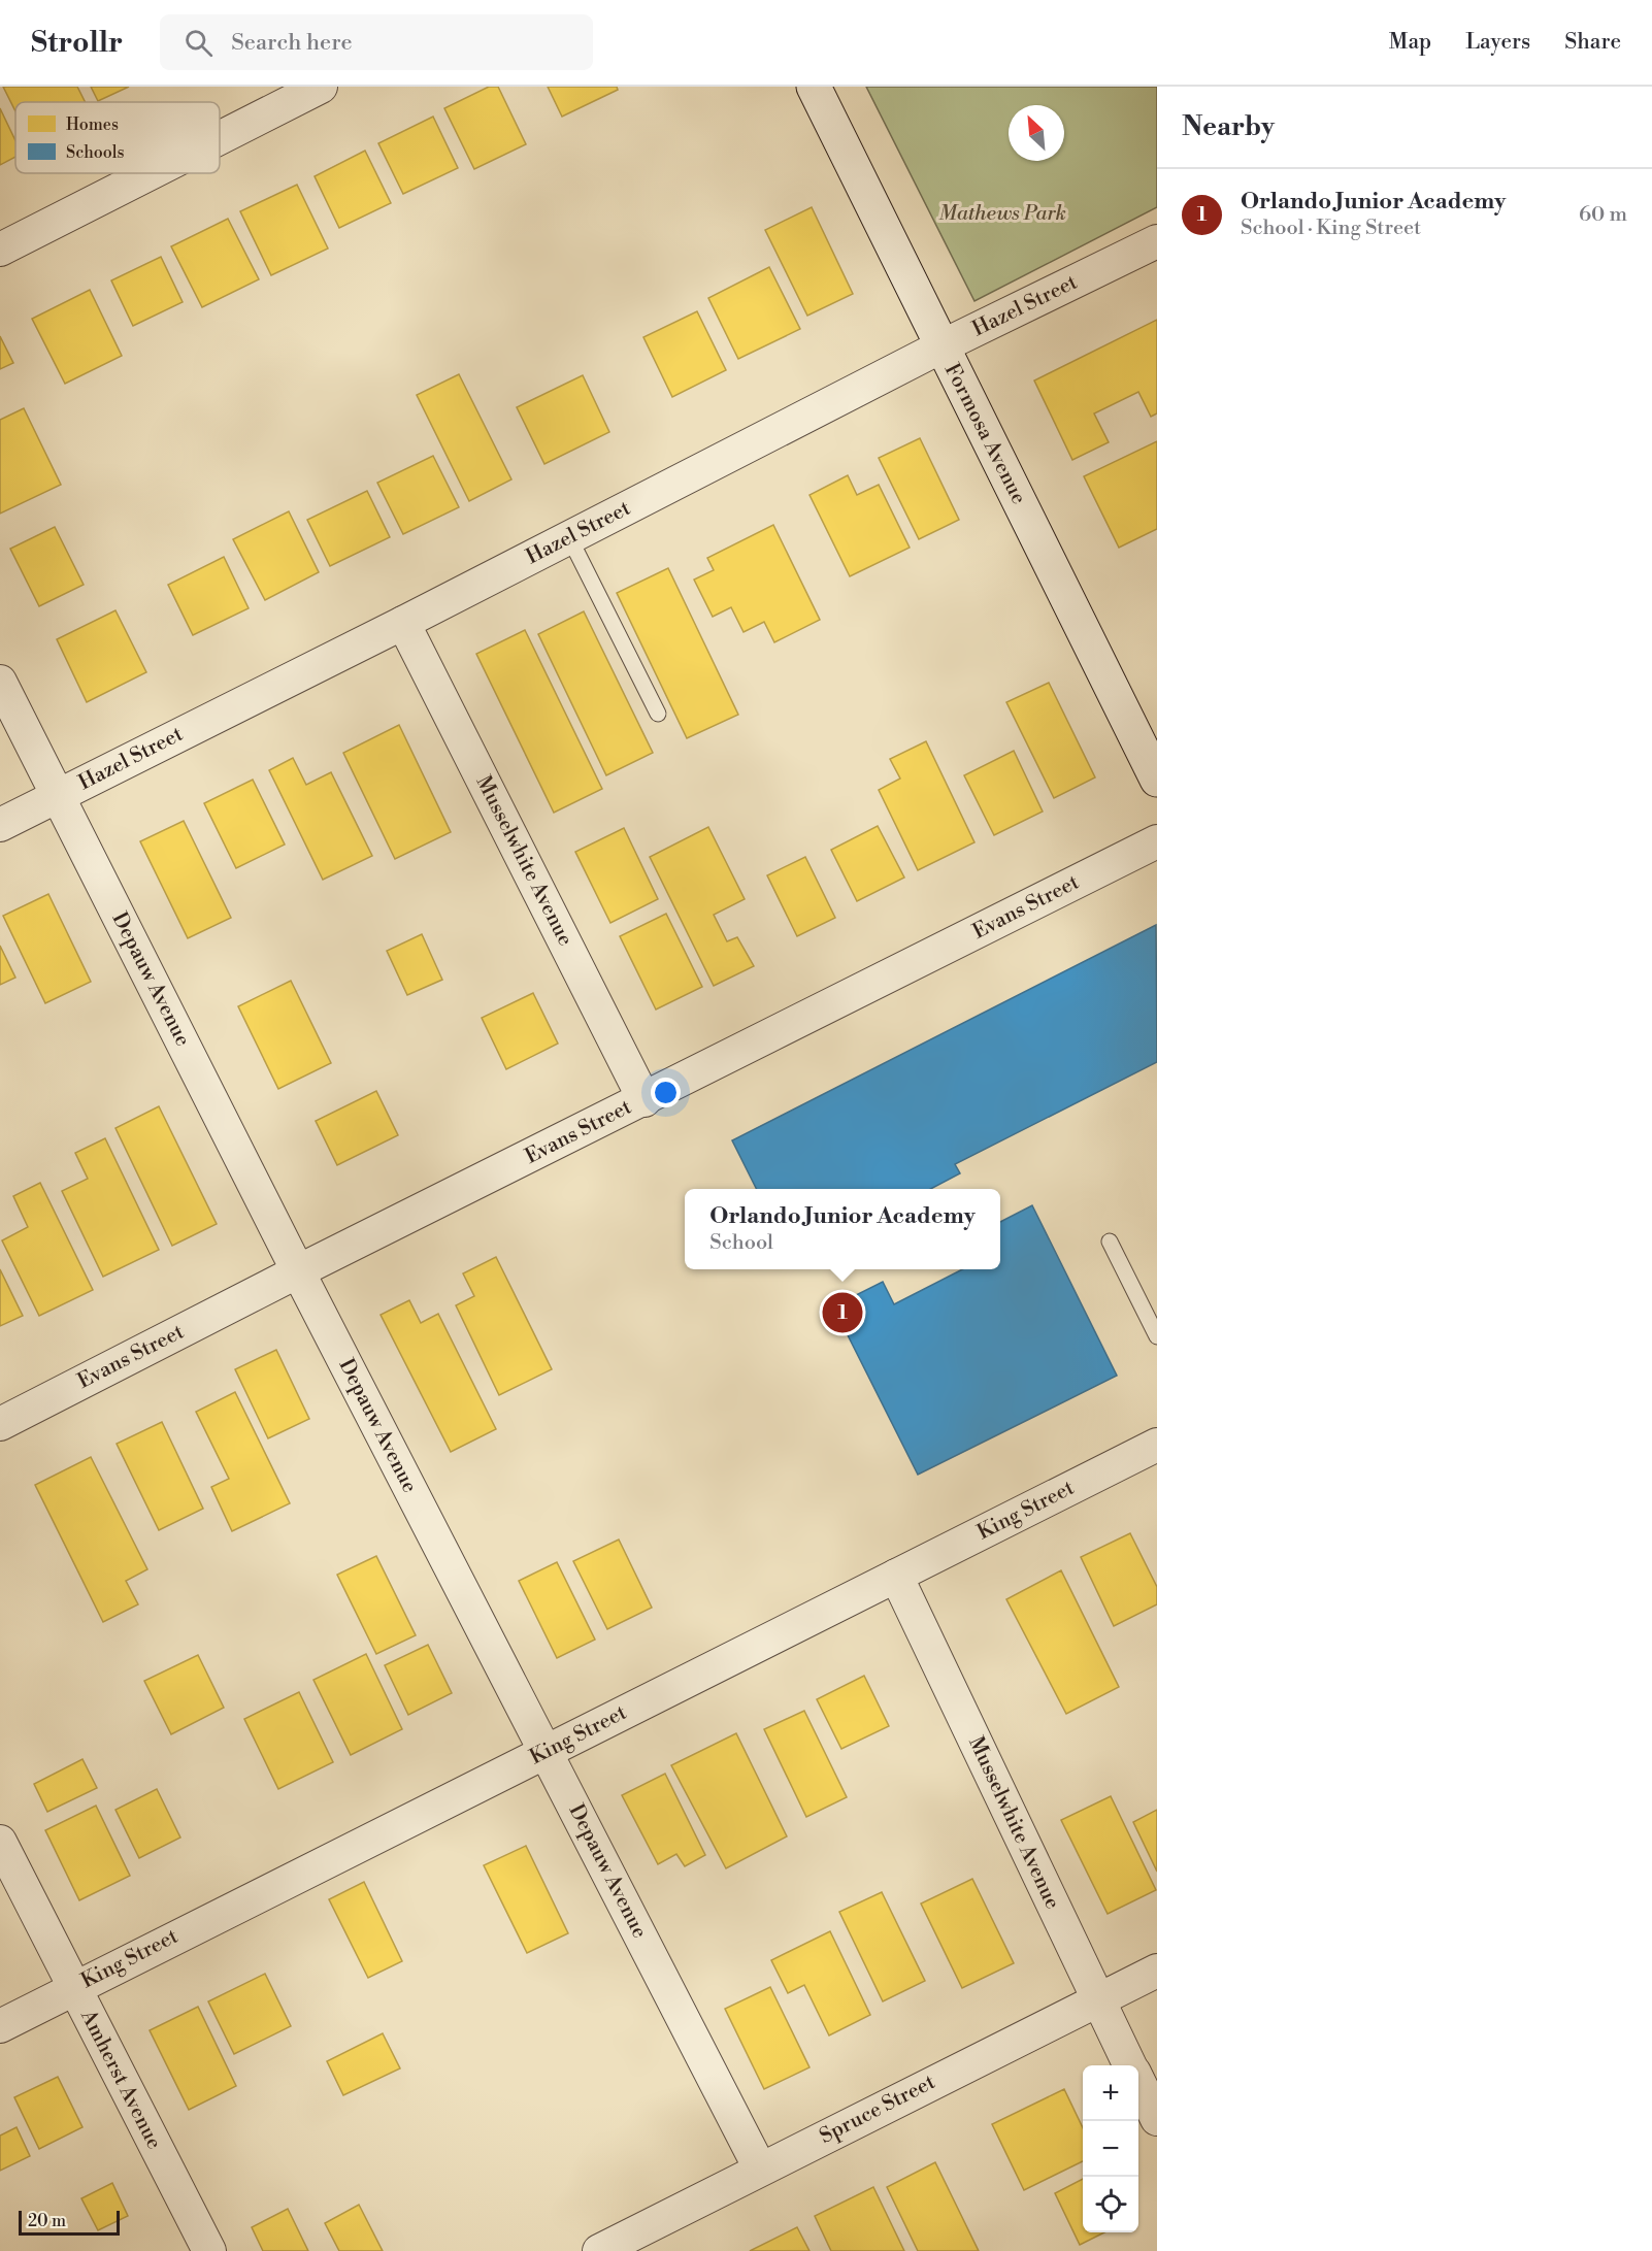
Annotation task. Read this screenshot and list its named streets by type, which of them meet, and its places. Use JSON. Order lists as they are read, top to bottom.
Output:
{
  "streets": {
    "street": [
      "Hazel Street",
      "Formosa Avenue",
      "Musselwhite Avenue",
      "Evans Street",
      "Depauw Avenue",
      "King Street",
      "Amherst Avenue",
      "Spruce Street"
    ]
  },
  "crossings": [
    ["Hazel Street", "Formosa Avenue"],
    ["Hazel Street", "Musselwhite Avenue"],
    ["Hazel Street", "Depauw Avenue"],
    ["Musselwhite Avenue", "Evans Street"],
    ["Musselwhite Avenue", "King Street"],
    ["Musselwhite Avenue", "Spruce Street"],
    ["Evans Street", "Depauw Avenue"],
    ["Depauw Avenue", "King Street"],
    ["Depauw Avenue", "Spruce Street"],
    ["King Street", "Amherst Avenue"]
  ],
  "parks": ["Mathews Park"],
  "legend": ["Homes", "Schools"],
  "scale_bar": "20 m",
  "north": "top left",
  "page": {
    "header": "Strollr",
    "search": "Search here",
    "nav": ["Map", "Layers", "Share"],
    "heading": "Nearby",
    "list": [
      {
        "mark": "1",
        "name": "Orlando Junior Academy",
        "note": "School · King Street",
        "value": "60 m"
      }
    ],
    "popup": ["Orlando Junior Academy", "School"],
    "pins": "1",
    "map_buttons": ["+", "−"],
    "scale": "20 m"
  }
}
